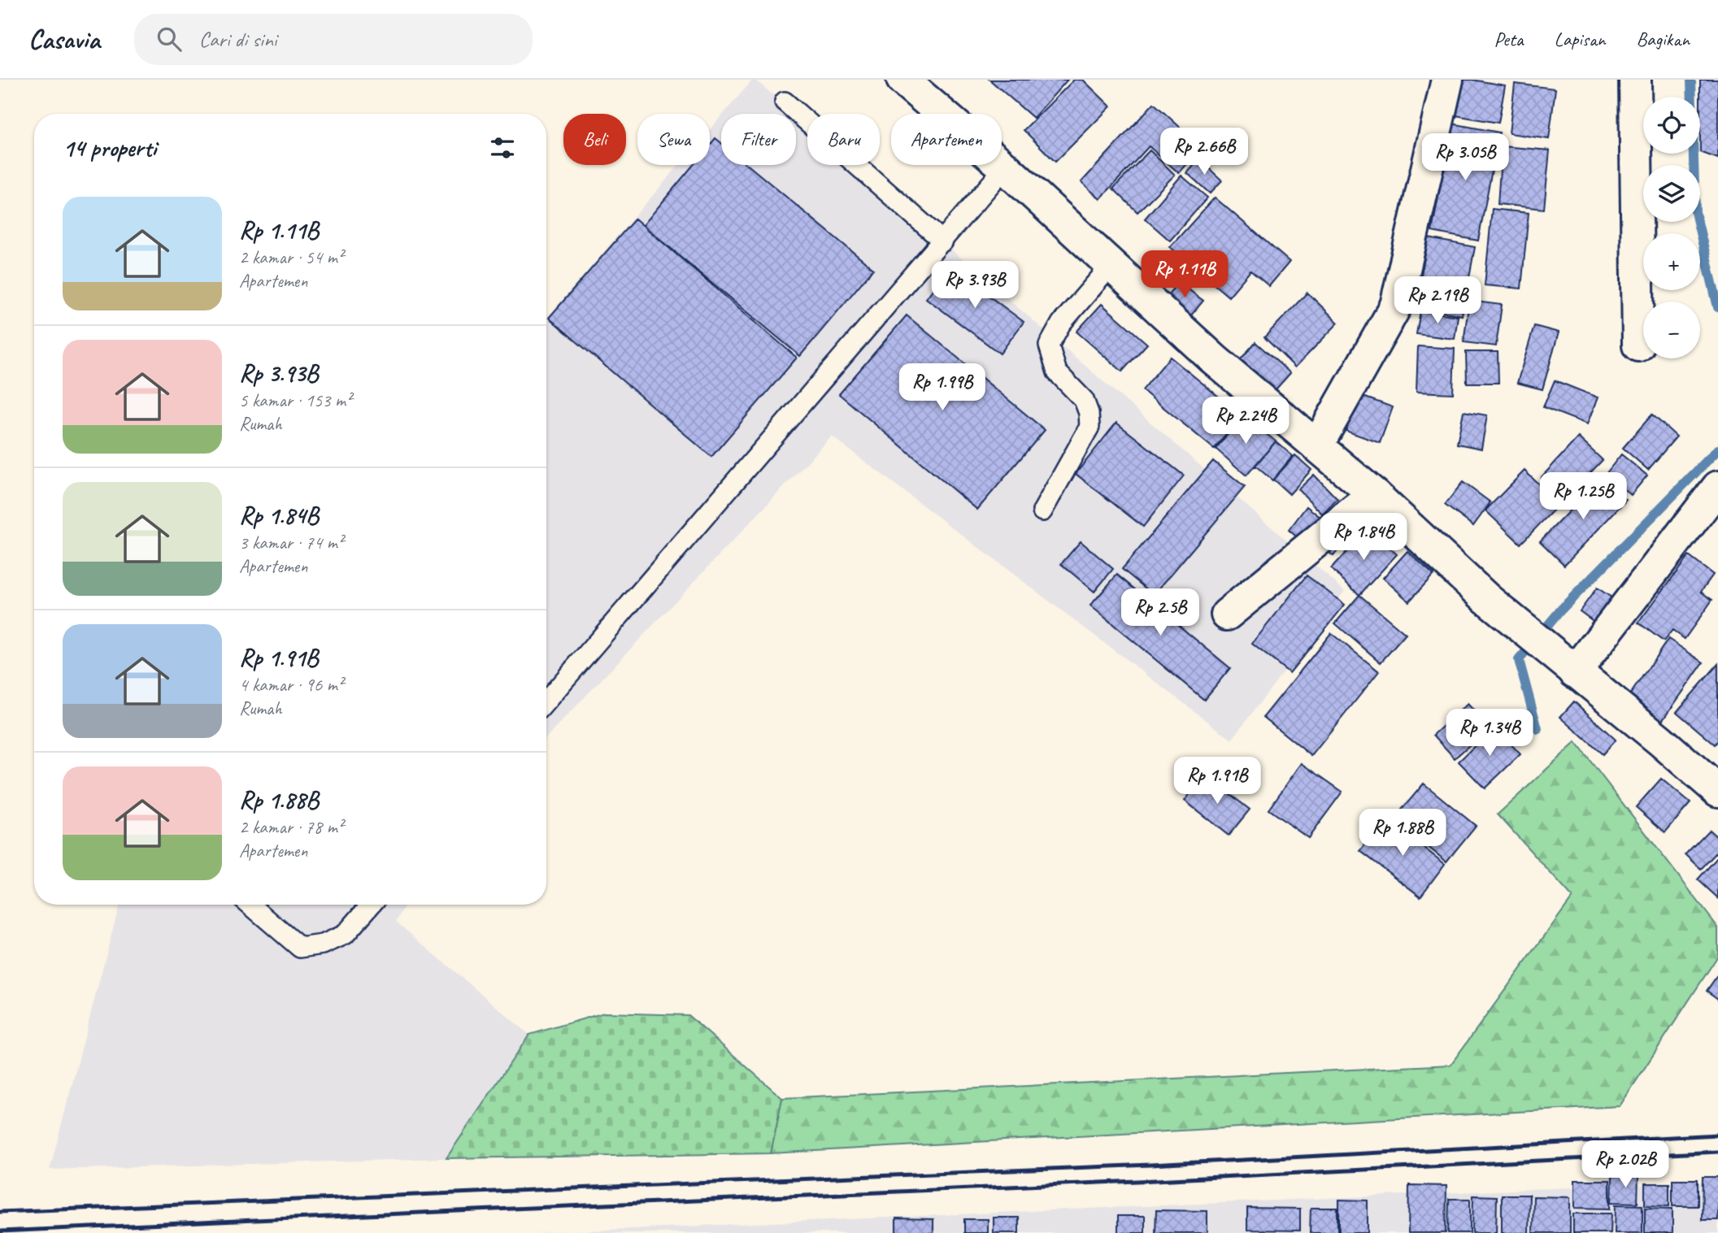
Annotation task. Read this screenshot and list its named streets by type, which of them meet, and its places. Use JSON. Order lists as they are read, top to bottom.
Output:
{
  "page": {
    "header": "Casavia",
    "search": "Cari di sini",
    "nav": ["Peta", "Lapisan", "Bagikan"],
    "map_buttons": ["+", "−"],
    "chip": [
      "Beli",
      "Sewa",
      "Filter",
      "Baru",
      "Apartemen"
    ],
    "heading": "14 properti",
    "price": [
      "Rp 2.66B",
      "Rp 3.05B",
      "Rp 1.11B",
      "Rp 3.93B",
      "Rp 2.19B",
      "Rp 1.99B",
      "Rp 2.24B",
      "Rp 1.25B",
      "Rp 1.84B",
      "Rp 2.5B",
      "Rp 1.34B",
      "Rp 1.91B",
      "Rp 1.88B",
      "Rp 2.02B"
    ],
    "list": [
      {
        "name": "Rp 1.11B",
        "note": "2 kamar · 54 m² · Apartemen"
      },
      {
        "name": "Rp 3.93B",
        "note": "5 kamar · 153 m² · Rumah"
      },
      {
        "name": "Rp 1.84B",
        "note": "3 kamar · 74 m² · Apartemen"
      },
      {
        "name": "Rp 1.91B",
        "note": "4 kamar · 96 m² · Rumah"
      },
      {
        "name": "Rp 1.88B",
        "note": "2 kamar · 78 m² · Apartemen"
      }
    ]
  }
}
